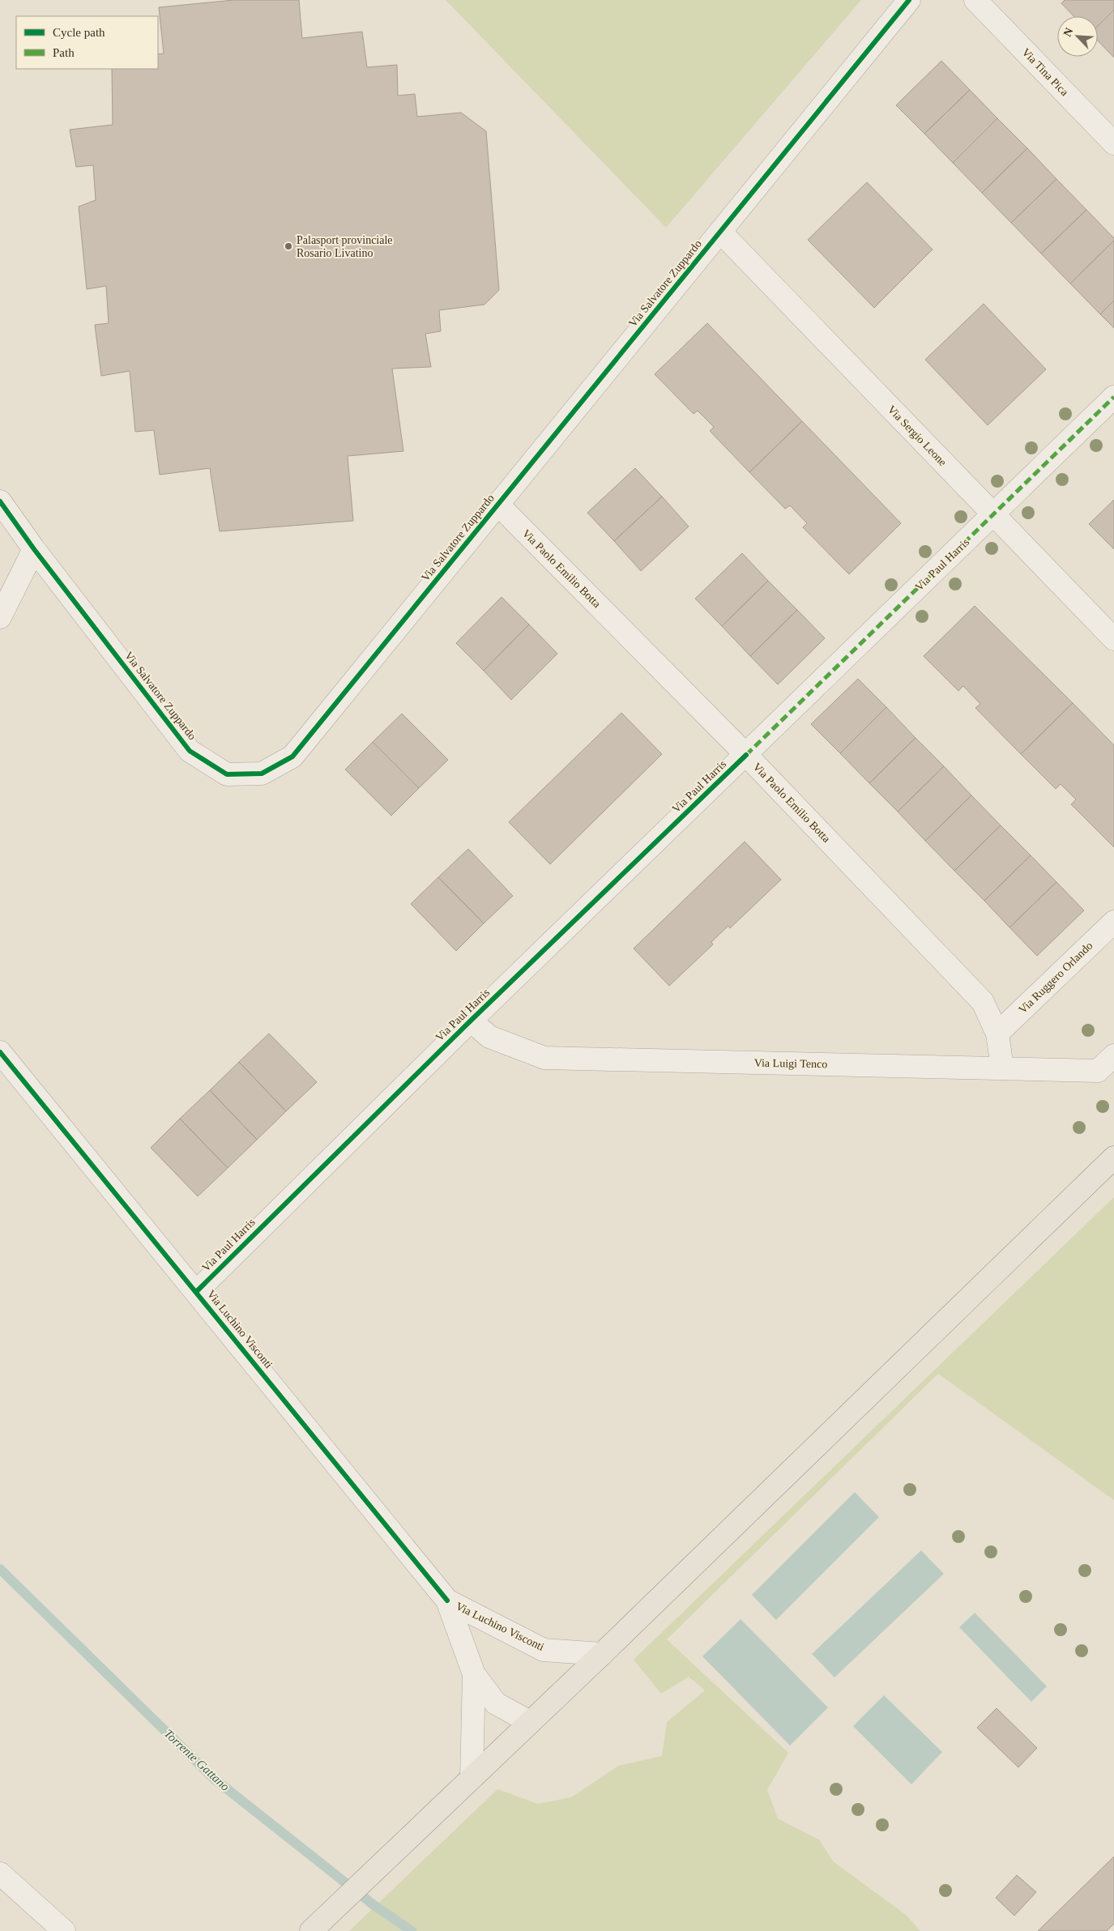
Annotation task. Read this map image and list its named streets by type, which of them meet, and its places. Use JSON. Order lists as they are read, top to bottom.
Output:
{
  "streets": {
    "street": [
      "Via Tina Pica",
      "Via Salvatore Zuppardo",
      "Via Sergio Leone",
      "Via Paul Harris",
      "Via Paolo Emilio Botta",
      "Via Ruggero Orlando",
      "Via Luigi Tenco",
      "Via Luchino Visconti"
    ]
  },
  "crossings": [
    ["Via Salvatore Zuppardo", "Via Sergio Leone"],
    ["Via Salvatore Zuppardo", "Via Paolo Emilio Botta"],
    ["Via Sergio Leone", "Via Paul Harris"],
    ["Via Paul Harris", "Via Paolo Emilio Botta"],
    ["Via Paul Harris", "Via Luigi Tenco"],
    ["Via Paul Harris", "Via Luchino Visconti"],
    ["Via Paolo Emilio Botta", "Via Ruggero Orlando"],
    ["Via Paolo Emilio Botta", "Via Luigi Tenco"]
  ],
  "water": ["Torrente Gattano"],
  "places": ["Palasport provinciale Rosario Livatino"],
  "legend": ["Cycle path", "Path"],
  "north": "top left"
}
